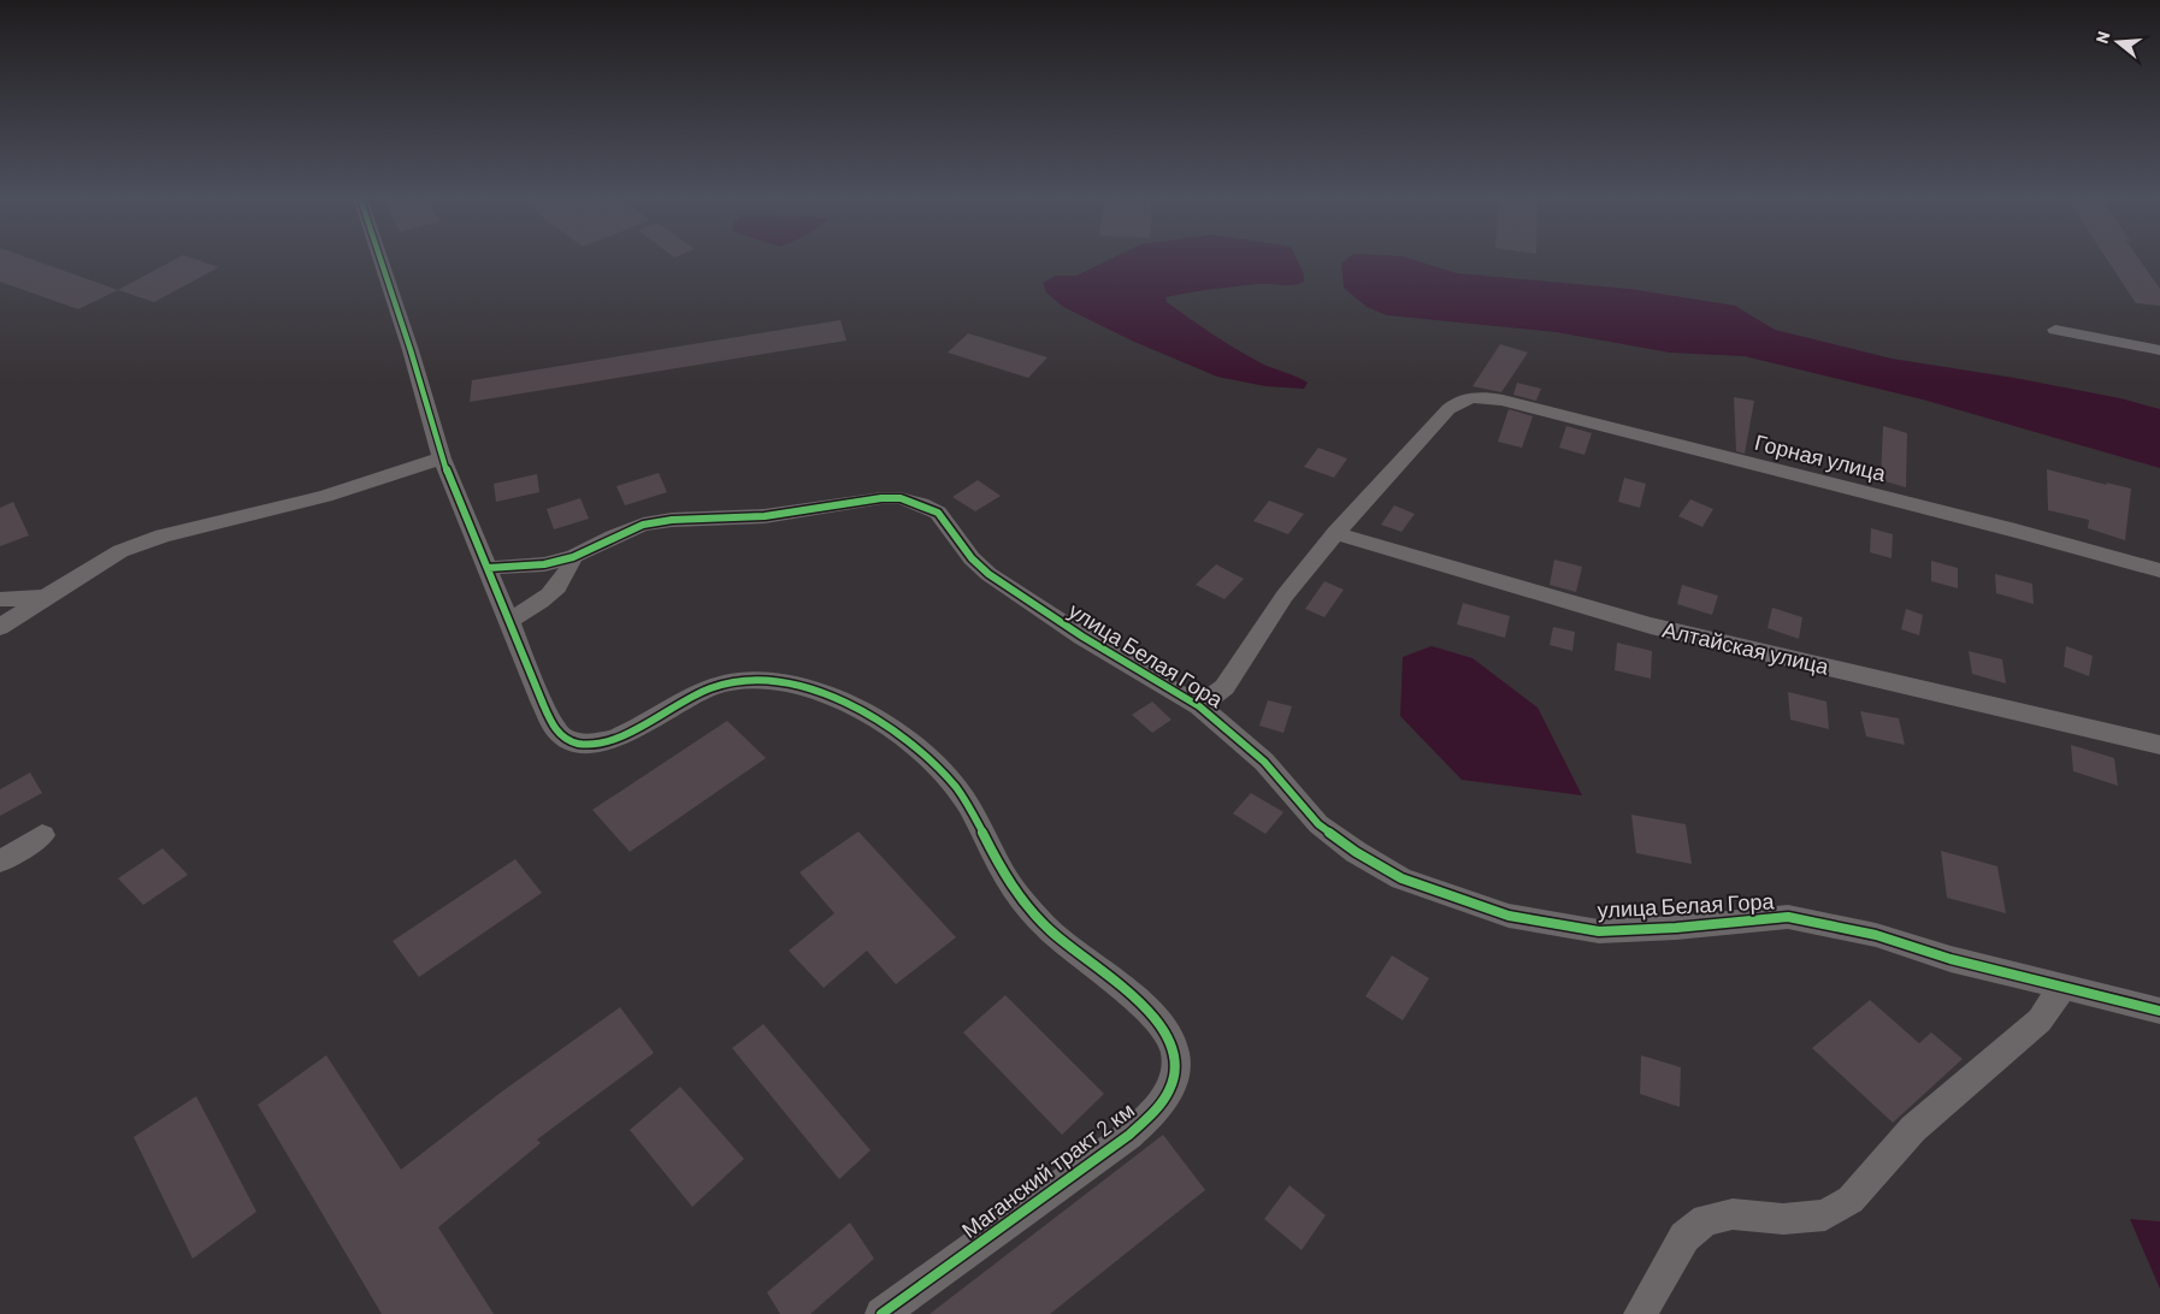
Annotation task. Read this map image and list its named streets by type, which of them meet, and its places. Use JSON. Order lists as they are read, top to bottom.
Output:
{
  "streets": {
    "street": [
      "Горная улица",
      "Алтайская улица",
      "улица Белая Гора",
      "Маганский тракт 2 км"
    ]
  },
  "crossings": [
    ["улица Белая Гора", "Маганский тракт 2 км"]
  ],
  "north": "left"
}
